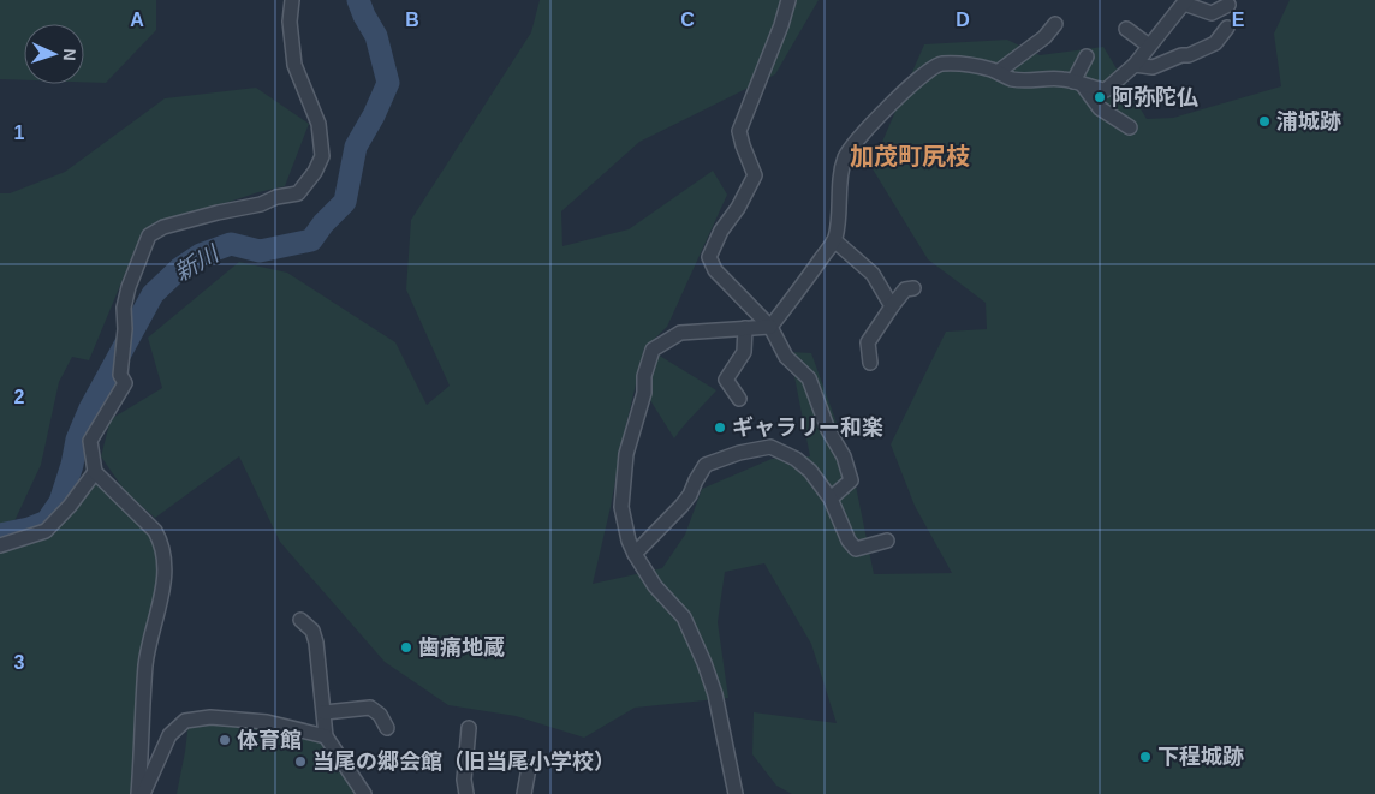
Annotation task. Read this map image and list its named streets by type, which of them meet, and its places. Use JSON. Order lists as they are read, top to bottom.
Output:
{
  "districts": ["加茂町尻枝"],
  "water": ["新川"],
  "places": [
    "阿弥陀仏",
    "浦城跡",
    "ギャラリー和楽",
    "歯痛地蔵",
    "体育館",
    "下程城跡",
    "当尾の郷会館（旧当尾小学校）"
  ],
  "north": "right",
  "grid": {
    "columns": [
      "A",
      "B",
      "C",
      "D",
      "E"
    ],
    "rows": ["1", "2", "3"]
  }
}
